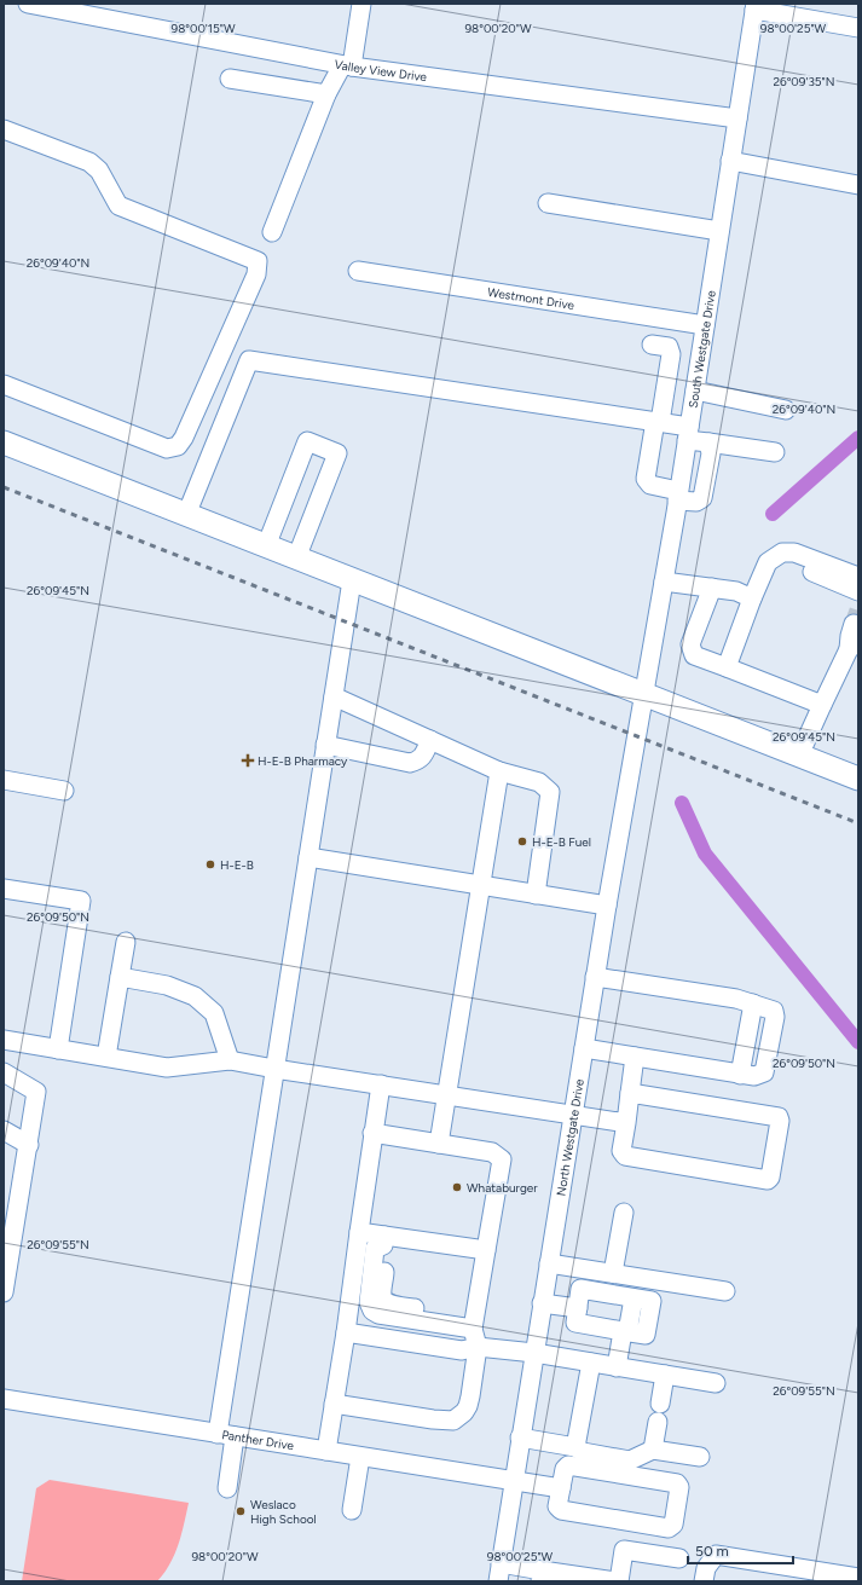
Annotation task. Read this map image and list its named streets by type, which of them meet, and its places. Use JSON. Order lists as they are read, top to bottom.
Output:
{
  "streets": {
    "street": [
      "Valley View Drive",
      "Westmont Drive",
      "South Westgate Drive",
      "North Westgate Drive",
      "Panther Drive"
    ]
  },
  "crossings": [
    ["Valley View Drive", "South Westgate Drive"],
    ["Westmont Drive", "South Westgate Drive"],
    ["South Westgate Drive", "North Westgate Drive"],
    ["North Westgate Drive", "Panther Drive"]
  ],
  "places": {
    "health": ["H-E-B Pharmacy"],
    "other": [
      "H-E-B Fuel",
      "H-E-B",
      "Whataburger",
      "Weslaco High School"
    ]
  },
  "scale_bar": "50 m",
  "coordinates": [
    "98°00'15\"W",
    "98°00'20\"W",
    "98°00'25\"W",
    "26°09'35\"N",
    "26°09'40\"N",
    "26°09'45\"N",
    "26°09'50\"N",
    "26°09'55\"N"
  ]
}
